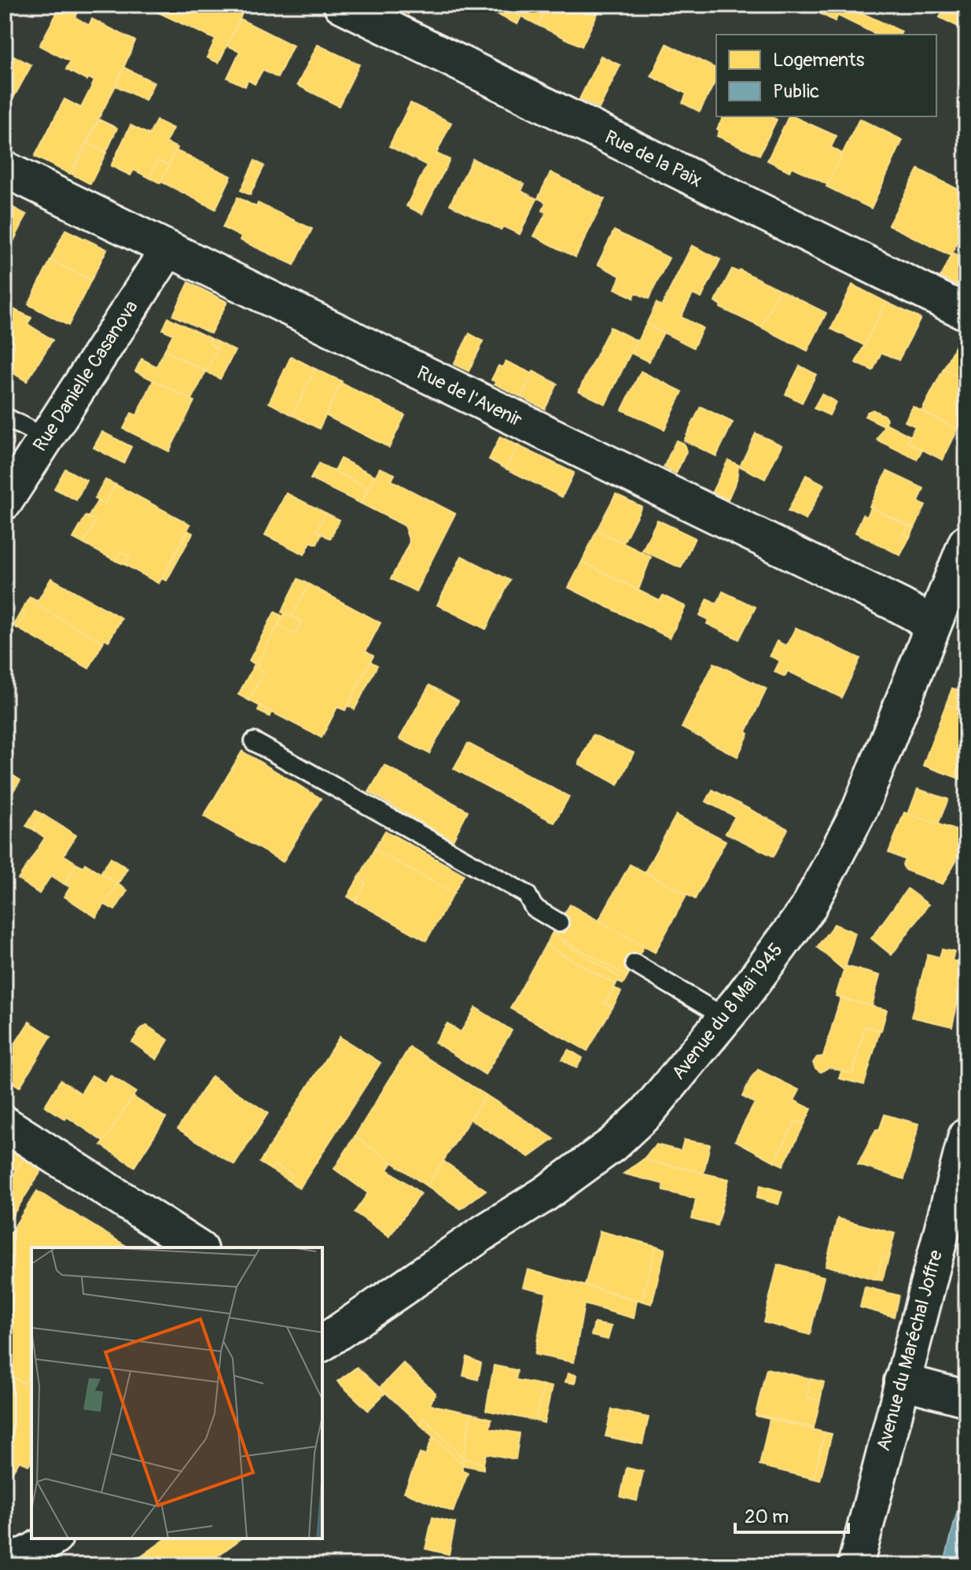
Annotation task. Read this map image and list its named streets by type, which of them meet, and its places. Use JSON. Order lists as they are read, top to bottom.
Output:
{
  "streets": {
    "street": [
      "Rue de la Paix",
      "Rue Danielle Casanova",
      "Rue de l'Avenir",
      "Avenue du 8 Mai 1945",
      "Avenue du Maréchal Joffre"
    ]
  },
  "crossings": [
    ["Rue Danielle Casanova", "Rue de l'Avenir"],
    ["Rue de l'Avenir", "Avenue du 8 Mai 1945"]
  ],
  "legend": ["Logements", "Public"],
  "scale_bar": "20 m"
}
